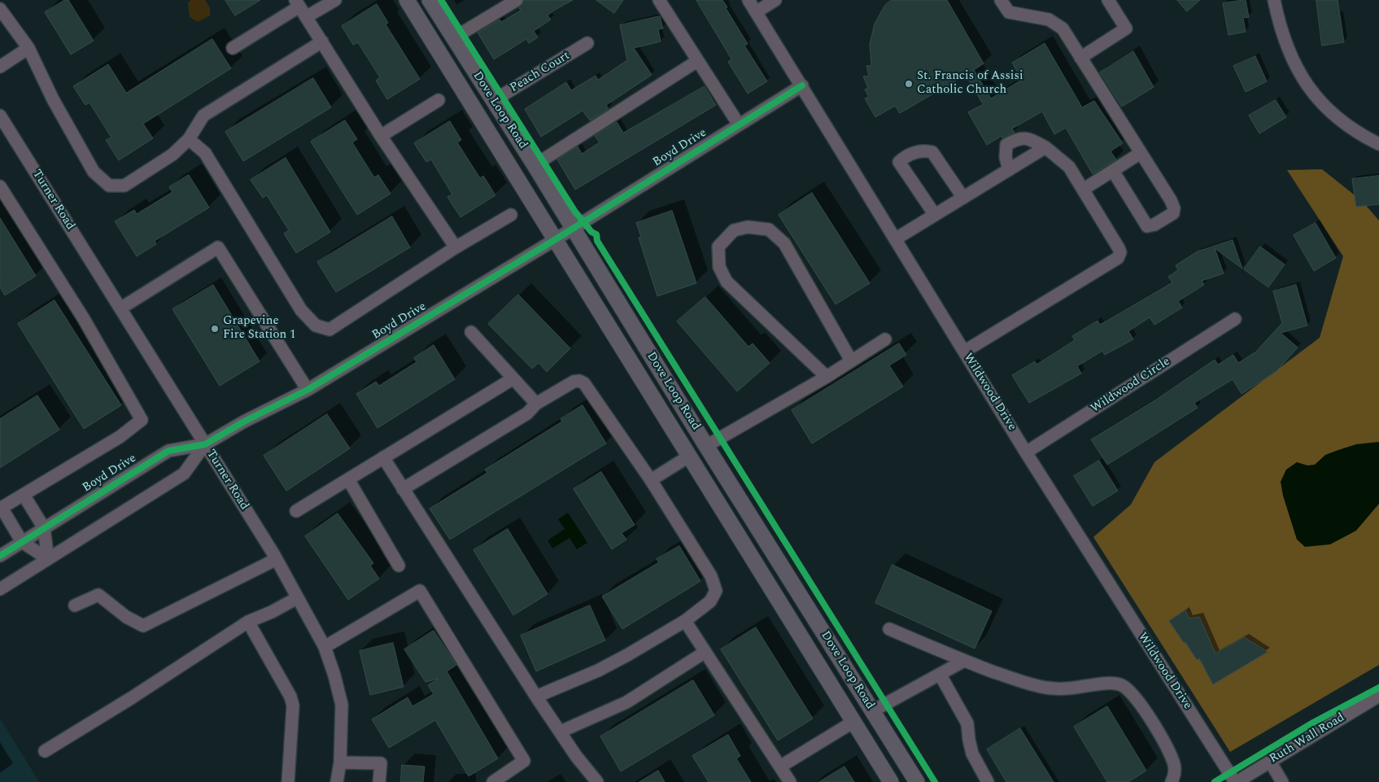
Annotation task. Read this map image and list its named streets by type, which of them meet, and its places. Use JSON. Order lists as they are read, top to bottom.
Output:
{
  "streets": {
    "main road": ["Dove Loop Road"],
    "street": [
      "Peach Court",
      "Boyd Drive",
      "Turner Road",
      "Wildwood Circle",
      "Wildwood Drive",
      "Ruth Wall Road"
    ]
  },
  "crossings": [
    ["Peach Court", "Dove Loop Road"],
    ["Dove Loop Road", "Boyd Drive"],
    ["Boyd Drive", "Turner Road"],
    ["Boyd Drive", "Wildwood Drive"],
    ["Wildwood Circle", "Wildwood Drive"],
    ["Wildwood Drive", "Ruth Wall Road"]
  ],
  "places": ["St. Francis of Assisi Catholic Church", "Grapevine Fire Station 1"]
}
